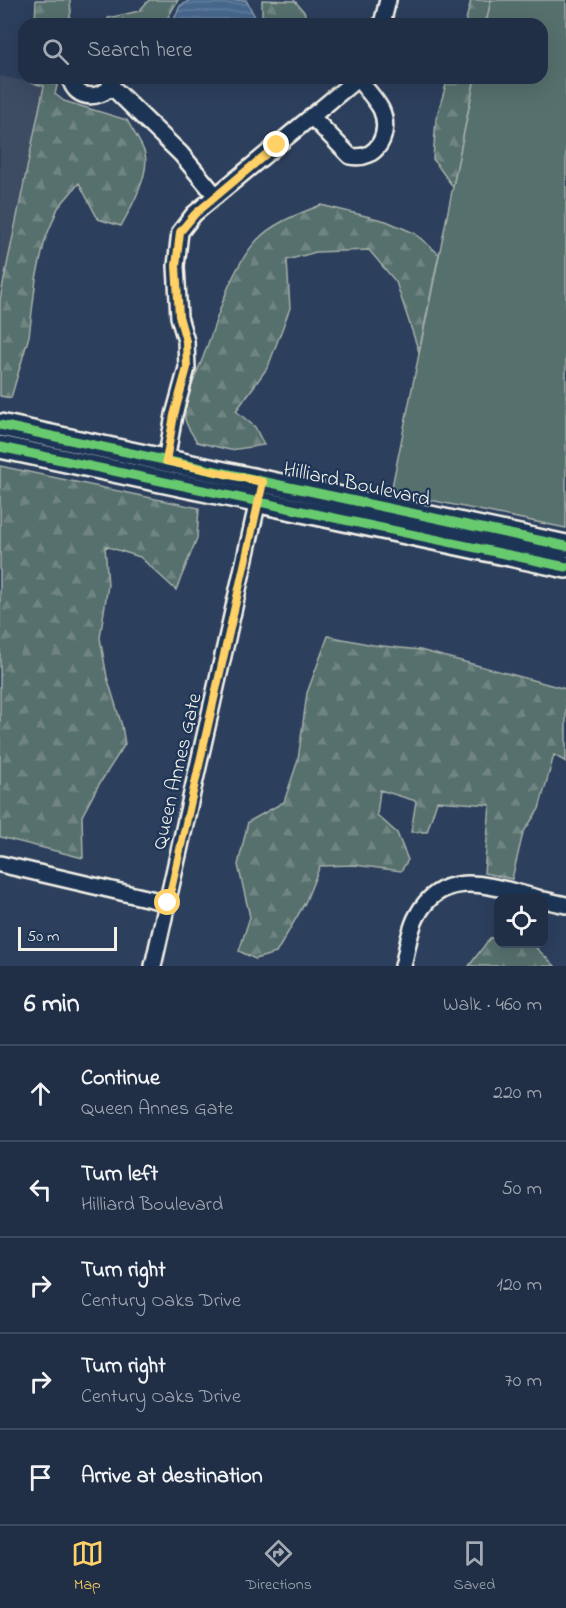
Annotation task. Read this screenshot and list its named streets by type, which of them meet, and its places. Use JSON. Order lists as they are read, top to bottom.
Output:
{
  "streets": {
    "main road": ["Hilliard Boulevard"],
    "street": ["Queen Annes Gate"]
  },
  "crossings": [
    ["Hilliard Boulevard", "Queen Annes Gate"]
  ],
  "scale_bar": "50 m",
  "page": {
    "search": "Search here",
    "scale": "50 m",
    "heading": ["6 min", "Walk · 460 m"],
    "list": [
      ["Continue", "Queen Annes Gate", "220 m"],
      ["Turn left", "Hilliard Boulevard", "50 m"],
      ["Turn right", "Century Oaks Drive", "120 m"],
      ["Turn right", "Century Oaks Drive", "70 m"],
      "Arrive at destination"
    ],
    "nav": ["Map", "Directions", "Saved"]
  }
}
